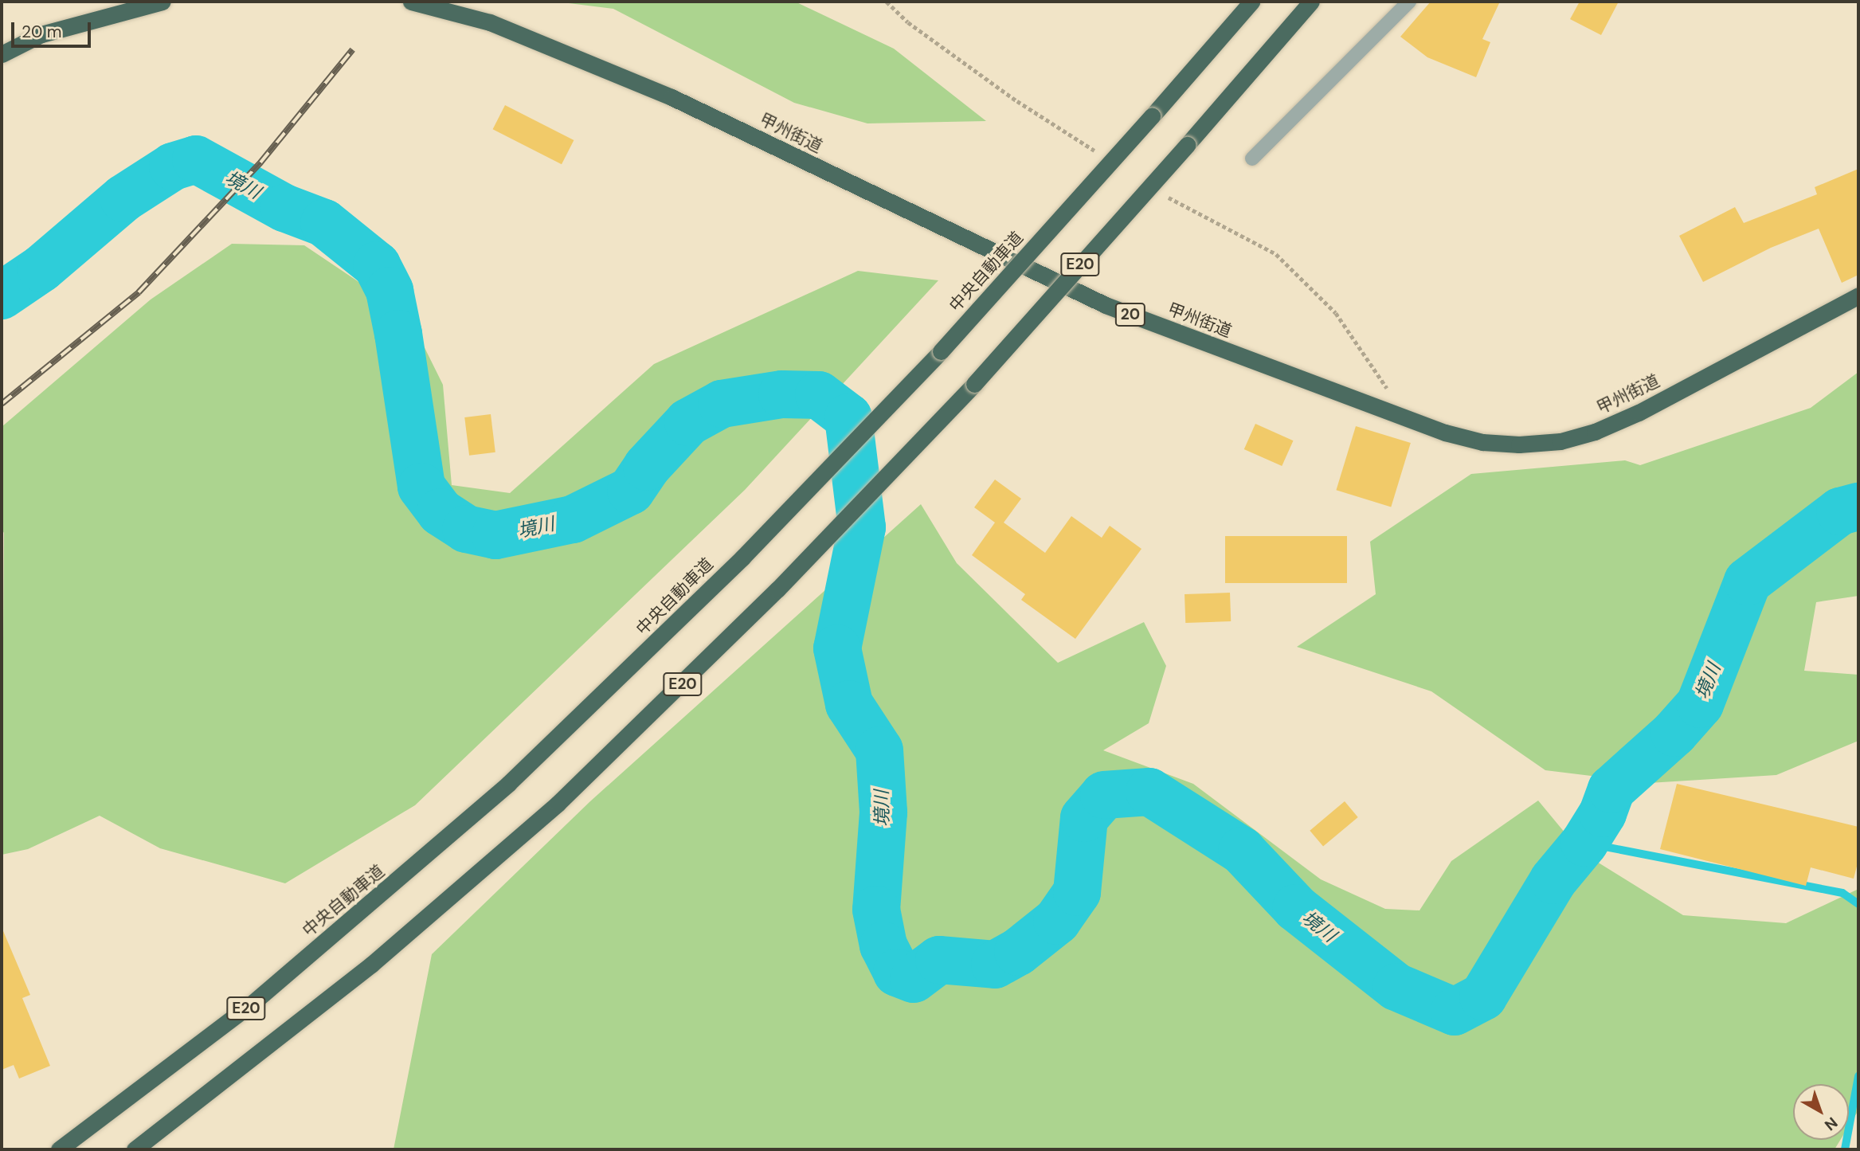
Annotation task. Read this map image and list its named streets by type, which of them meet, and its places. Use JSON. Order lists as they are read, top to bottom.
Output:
{
  "streets": {
    "highway": [
      "甲州街道",
      "E20",
      "中央自動車道",
      "20"
    ]
  },
  "water": ["境川"],
  "scale_bar": "20 m",
  "north": "bottom right"
}
